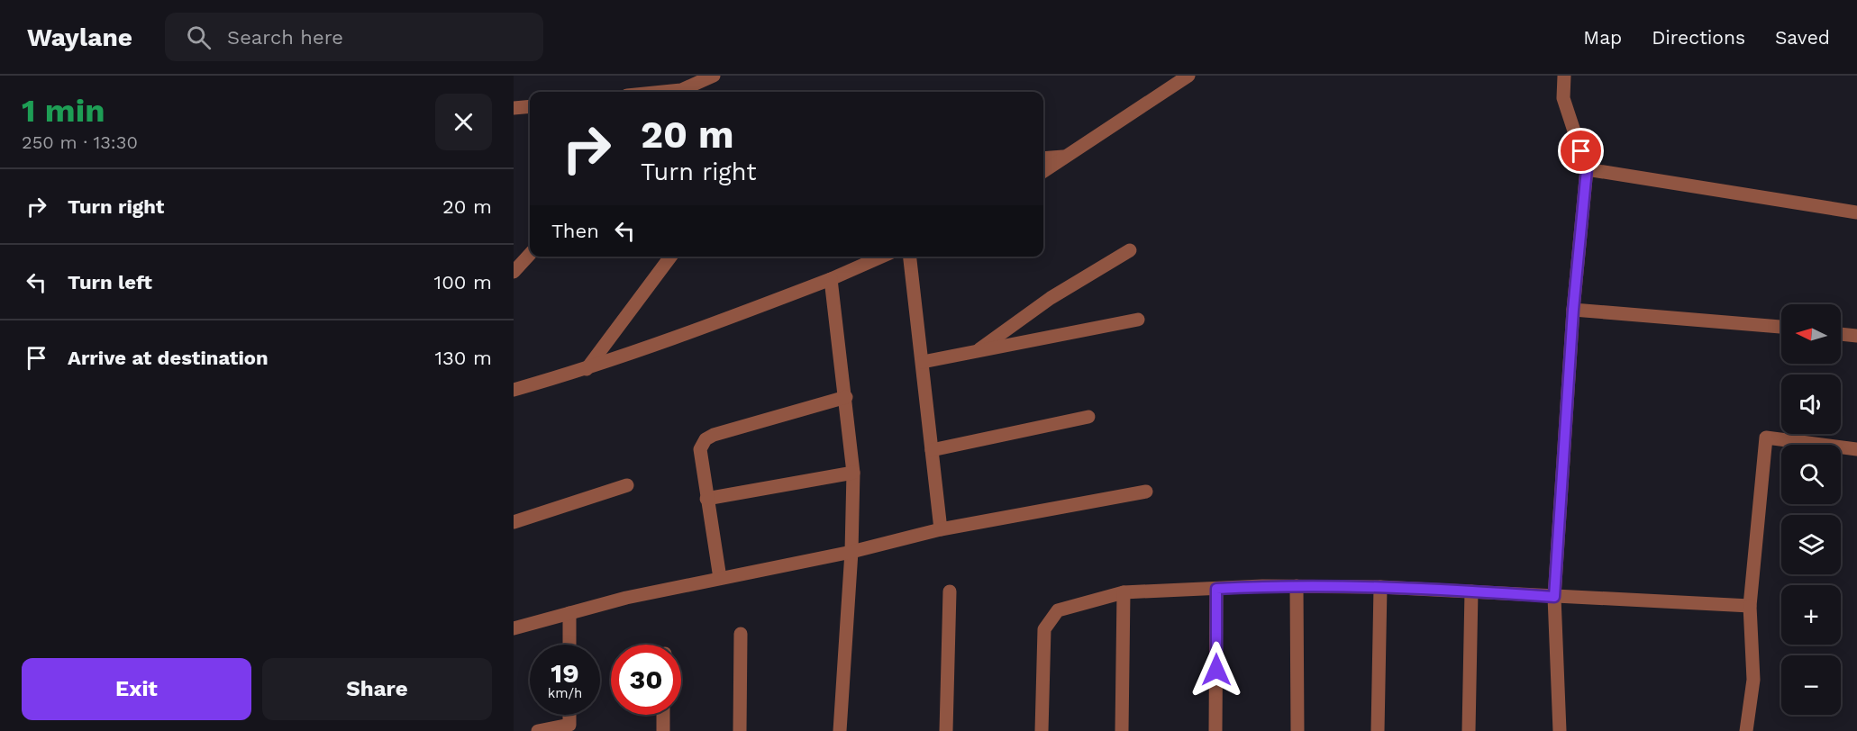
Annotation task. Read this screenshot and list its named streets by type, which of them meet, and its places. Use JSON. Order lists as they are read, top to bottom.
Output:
{
  "north": "left",
  "page": {
    "header": "Waylane",
    "search": "Search here",
    "nav": ["Map", "Directions", "Saved"],
    "heading": ["1 min", "250 m · 13:30"],
    "turn": ["20 m", "Turn right"],
    "list": [
      {
        "name": "Turn right",
        "value": "20 m"
      },
      {
        "name": "Turn left",
        "value": "100 m"
      },
      {
        "name": "Arrive at destination",
        "value": "130 m"
      }
    ],
    "then": "Then",
    "map_buttons": ["+", "−"],
    "speed": "19 km/h",
    "limit": "30",
    "buttons": ["Exit", "Share"]
  }
}
